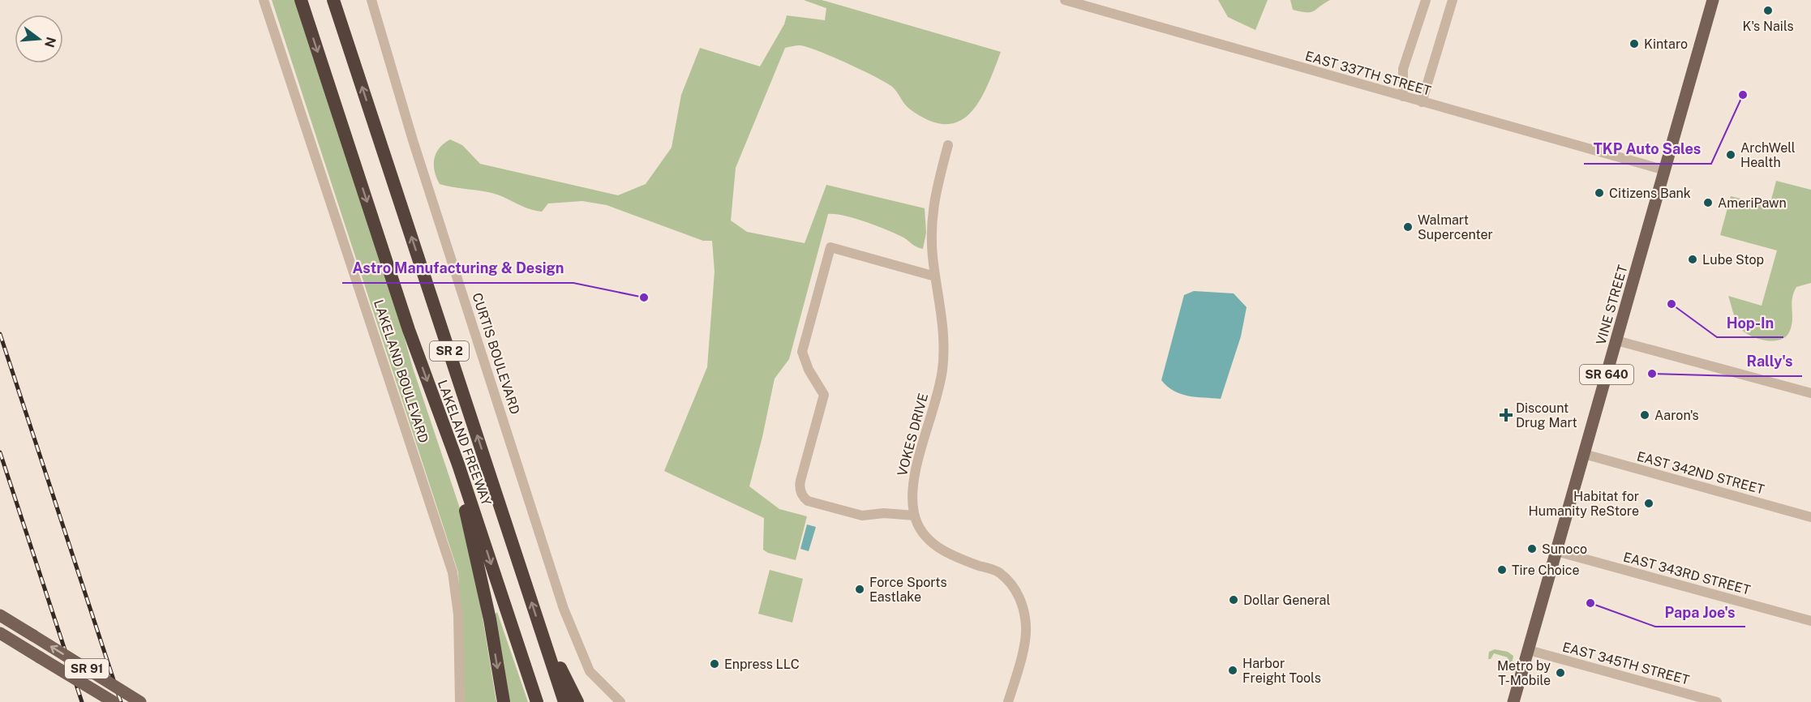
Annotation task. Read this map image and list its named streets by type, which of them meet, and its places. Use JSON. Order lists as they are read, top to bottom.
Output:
{
  "streets": {
    "highway": ["SR 2", "LAKELAND FREEWAY"],
    "main road": ["VINE STREET", "SR 640", "SR 91"],
    "street": [
      "EAST 337TH STREET",
      "CURTIS BOULEVARD",
      "LAKELAND BOULEVARD",
      "VOKES DRIVE",
      "EAST 342ND STREET",
      "EAST 343RD STREET",
      "EAST 345TH STREET"
    ]
  },
  "crossings": [
    ["EAST 337TH STREET", "VINE STREET"],
    ["VINE STREET", "EAST 342ND STREET"],
    ["VINE STREET", "EAST 343RD STREET"],
    ["VINE STREET", "EAST 345TH STREET"]
  ],
  "places": {
    "other": [
      "K's Nails",
      "Kintaro",
      "TKP Auto Sales",
      "ArchWell Health",
      "Citizens Bank",
      "AmeriPawn",
      "Walmart Supercenter",
      "Lube Stop",
      "Astro Manufacturing & Design",
      "Hop-In",
      "Rally's",
      "Aaron's",
      "Habitat for Humanity ReStore",
      "Sunoco",
      "Tire Choice",
      "Force Sports Eastlake",
      "Dollar General",
      "Papa Joe's",
      "Enpress LLC",
      "Harbor Freight Tools",
      "Metro by T-Mobile"
    ],
    "health": ["Discount Drug Mart"]
  },
  "north": "right"
}
